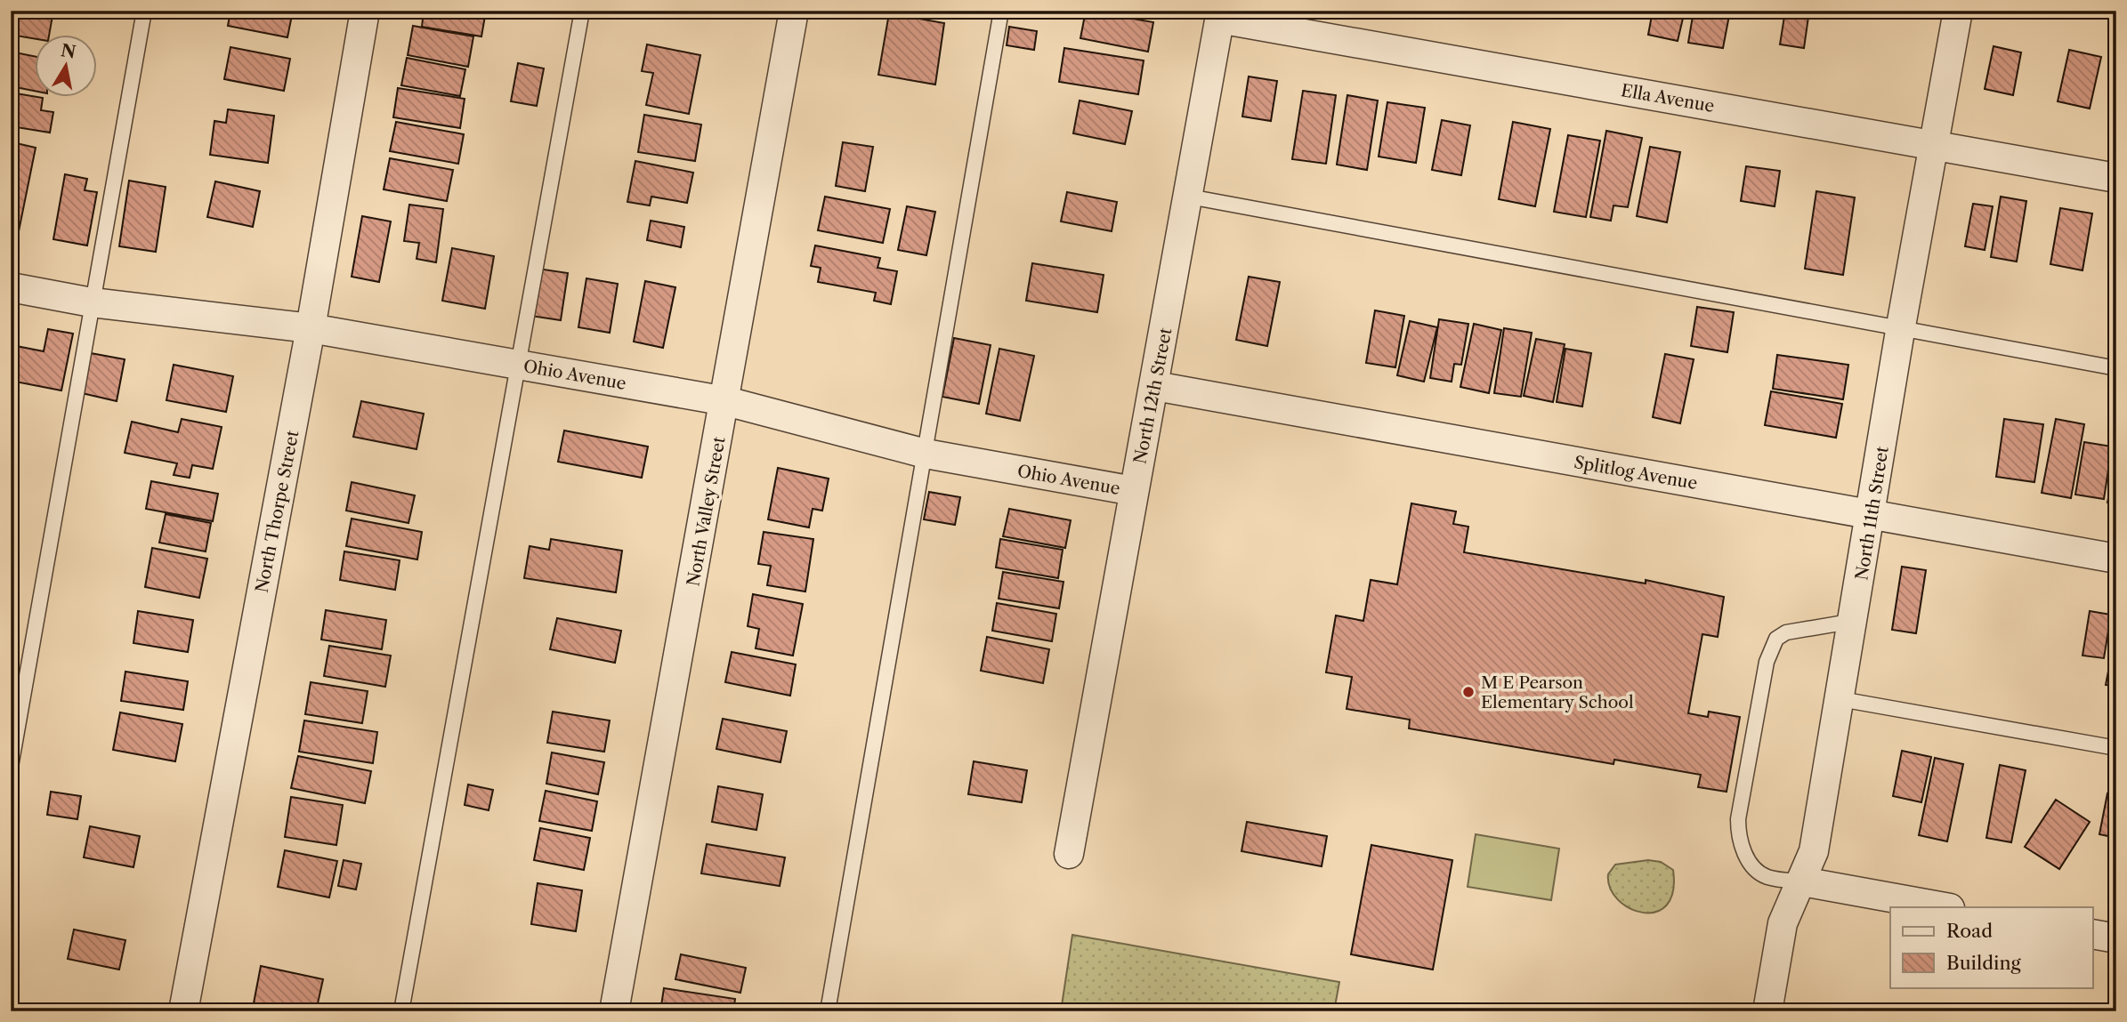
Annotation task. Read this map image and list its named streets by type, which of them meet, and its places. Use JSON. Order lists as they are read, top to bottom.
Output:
{
  "streets": {
    "street": [
      "Ella Avenue",
      "Ohio Avenue",
      "North 12th Street",
      "Splitlog Avenue",
      "North Thorpe Street",
      "North Valley Street",
      "North 11th Street"
    ]
  },
  "crossings": [
    ["Ella Avenue", "North 12th Street"],
    ["Ella Avenue", "North 11th Street"],
    ["Ohio Avenue", "North 12th Street"],
    ["Ohio Avenue", "North Thorpe Street"],
    ["Ohio Avenue", "North Valley Street"],
    ["North 12th Street", "Splitlog Avenue"],
    ["Splitlog Avenue", "North 11th Street"]
  ],
  "places": ["M E Pearson Elementary School"],
  "legend": ["Road", "Building"],
  "north": "top"
}
